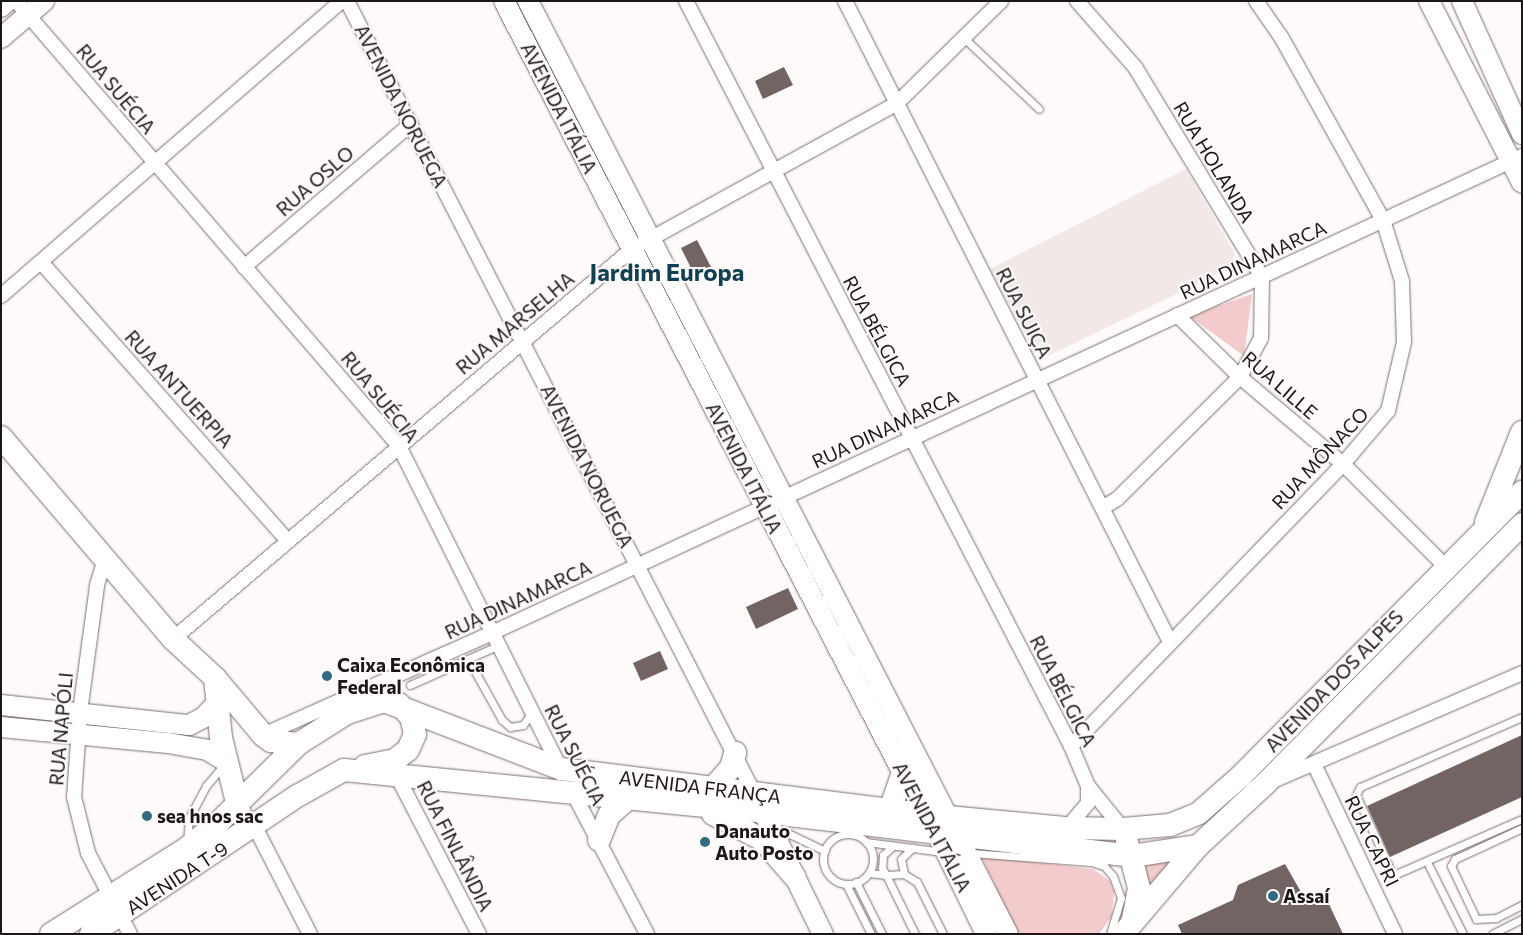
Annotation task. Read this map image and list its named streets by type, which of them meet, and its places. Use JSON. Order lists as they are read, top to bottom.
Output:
{
  "streets": {
    "main road": [
      "AVENIDA NORUEGA",
      "AVENIDA ITÁLIA",
      "AVENIDA DOS ALPES",
      "AVENIDA FRANÇA",
      "AVENIDA T-9"
    ],
    "street": [
      "RUA SUÉCIA",
      "RUA HOLANDA",
      "RUA OSLO",
      "RUA DINAMARCA",
      "RUA SUIÇA",
      "RUA MARSELHA",
      "RUA BÉLGICA",
      "RUA LILLE",
      "RUA ANTUERPIA",
      "RUA MÔNACO",
      "RUA NAPÓLI",
      "RUA CAPRI",
      "RUA FINLÂNDIA"
    ]
  },
  "crossings": [
    ["RUA SUÉCIA", "RUA OSLO"],
    ["RUA SUÉCIA", "RUA DINAMARCA"],
    ["RUA SUÉCIA", "RUA MARSELHA"],
    ["RUA SUÉCIA", "AVENIDA FRANÇA"],
    ["AVENIDA NORUEGA", "RUA OSLO"],
    ["AVENIDA NORUEGA", "RUA DINAMARCA"],
    ["AVENIDA NORUEGA", "RUA MARSELHA"],
    ["AVENIDA NORUEGA", "AVENIDA FRANÇA"],
    ["AVENIDA ITÁLIA", "RUA DINAMARCA"],
    ["AVENIDA ITÁLIA", "RUA MARSELHA"],
    ["AVENIDA ITÁLIA", "AVENIDA FRANÇA"],
    ["RUA HOLANDA", "RUA DINAMARCA"],
    ["RUA DINAMARCA", "RUA SUIÇA"],
    ["RUA DINAMARCA", "RUA BÉLGICA"],
    ["RUA DINAMARCA", "RUA LILLE"],
    ["RUA DINAMARCA", "RUA MÔNACO"],
    ["RUA SUIÇA", "RUA MARSELHA"],
    ["RUA SUIÇA", "RUA MÔNACO"],
    ["RUA MARSELHA", "RUA BÉLGICA"],
    ["RUA MARSELHA", "RUA ANTUERPIA"],
    ["RUA BÉLGICA", "RUA MÔNACO"],
    ["RUA BÉLGICA", "AVENIDA DOS ALPES"],
    ["RUA BÉLGICA", "AVENIDA FRANÇA"],
    ["RUA LILLE", "RUA MÔNACO"],
    ["RUA LILLE", "AVENIDA DOS ALPES"],
    ["AVENIDA DOS ALPES", "AVENIDA FRANÇA"],
    ["RUA NAPÓLI", "AVENIDA T-9"],
    ["AVENIDA FRANÇA", "RUA FINLÂNDIA"],
    ["AVENIDA FRANÇA", "AVENIDA T-9"]
  ],
  "districts": ["Jardim Europa"],
  "places": [
    "Caixa Econômica Federal",
    "sea hnos sac",
    "Danauto Auto Posto",
    "Assaí"
  ]
}
